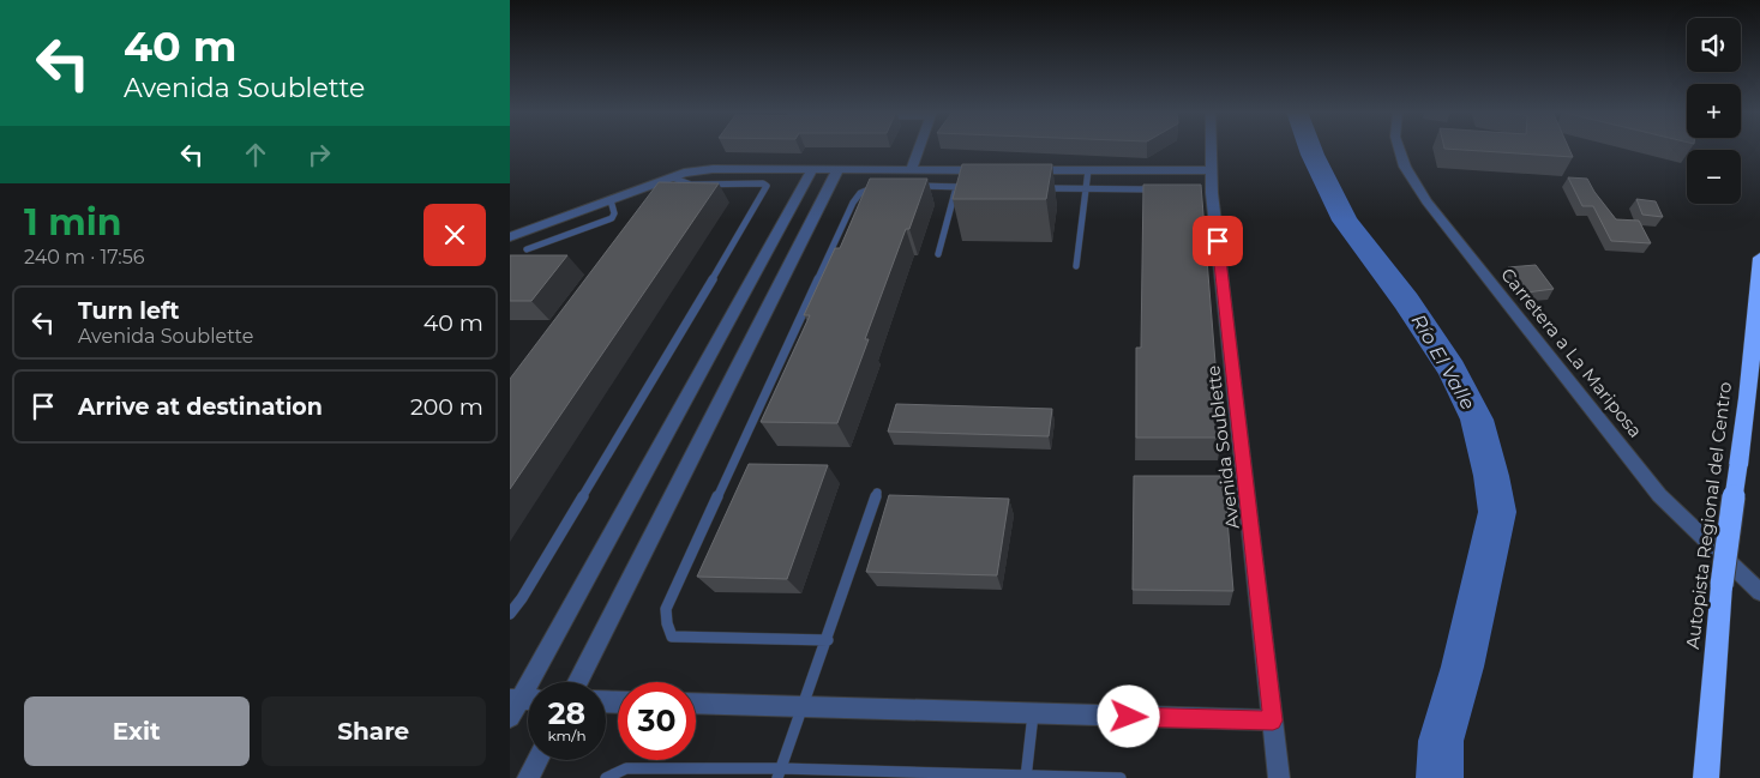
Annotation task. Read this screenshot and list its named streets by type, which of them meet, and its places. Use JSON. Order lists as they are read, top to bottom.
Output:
{
  "streets": {
    "highway": ["Autopista Regional del Centro"],
    "street": ["Carretera a La Mariposa", "Avenida Soublette"]
  },
  "water": ["Río El Valle"],
  "page": {
    "turn": ["40 m", "Avenida Soublette"],
    "map_buttons": ["+", "−"],
    "heading": ["1 min", "240 m · 17:56"],
    "list": [
      {
        "name": "Turn left",
        "note": "Avenida Soublette",
        "value": "40 m"
      },
      {
        "name": "Arrive at destination",
        "value": "200 m"
      }
    ],
    "speed": "28 km/h",
    "limit": "30",
    "buttons": ["Exit", "Share"]
  }
}
